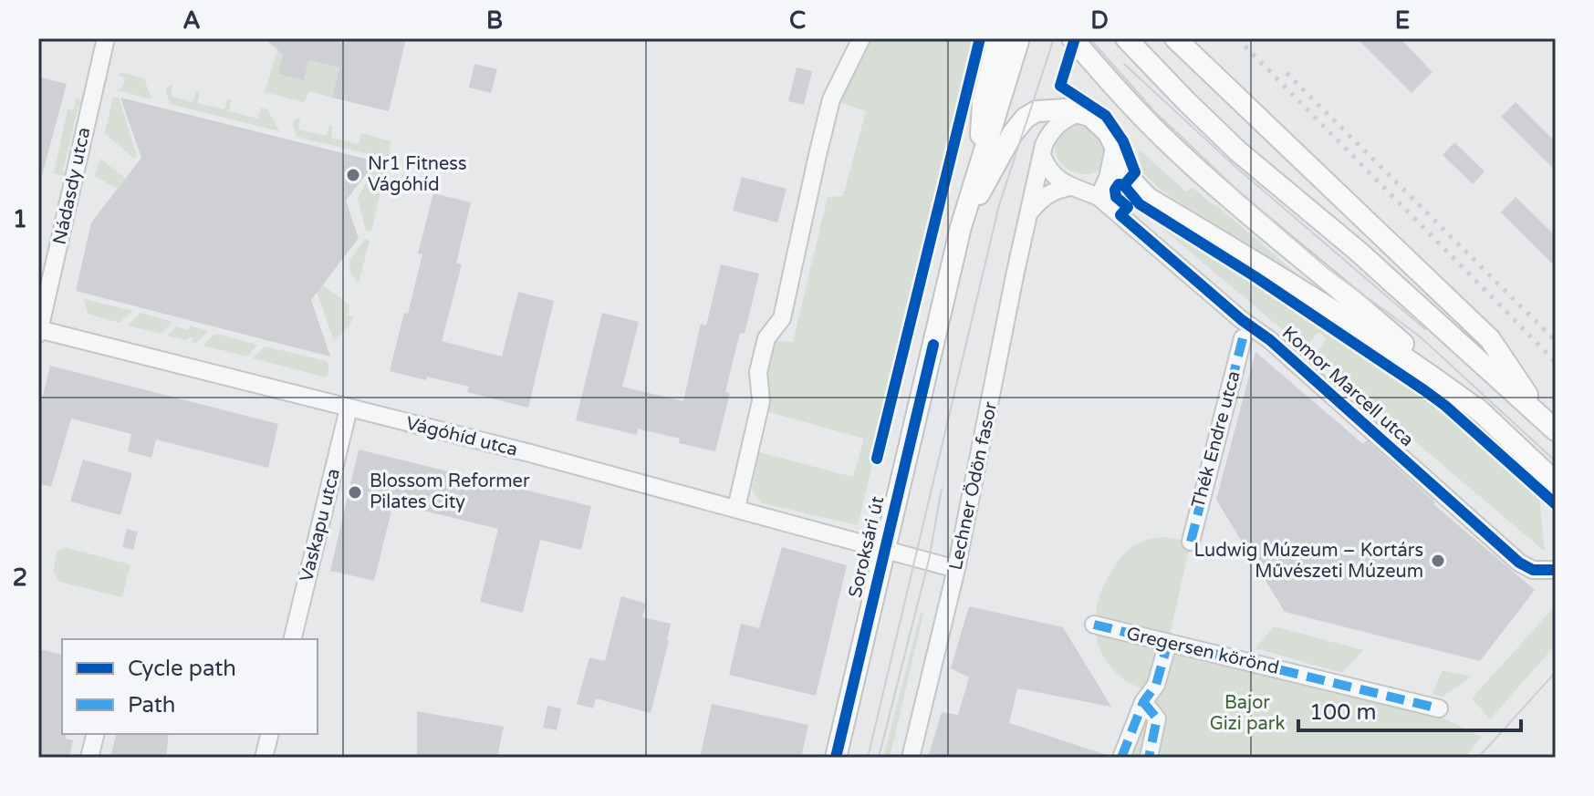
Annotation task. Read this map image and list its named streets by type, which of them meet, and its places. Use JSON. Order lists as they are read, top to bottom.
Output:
{
  "streets": {
    "main road": ["Soroksári út"],
    "street": [
      "Nádasdy utca",
      "Komor Marcell utca",
      "Vágóhíd utca",
      "Thék Endre utca",
      "Lechner Ödön fasor",
      "Vaskapu utca",
      "Gregersen körönd"
    ]
  },
  "crossings": [
    ["Nádasdy utca", "Vágóhíd utca"],
    ["Komor Marcell utca", "Lechner Ödön fasor"],
    ["Vágóhíd utca", "Vaskapu utca"],
    ["Vágóhíd utca", "Soroksári út"]
  ],
  "parks": ["Bajor Gizi park"],
  "places": ["Nr1 Fitness Vágóhíd", "Blossom Reformer Pilates City", "Ludwig Múzeum – Kortárs Művészeti Múzeum"],
  "legend": ["Cycle path", "Path"],
  "scale_bar": "100 m",
  "grid": {
    "columns": [
      "A",
      "B",
      "C",
      "D",
      "E"
    ],
    "rows": ["1", "2"]
  }
}
